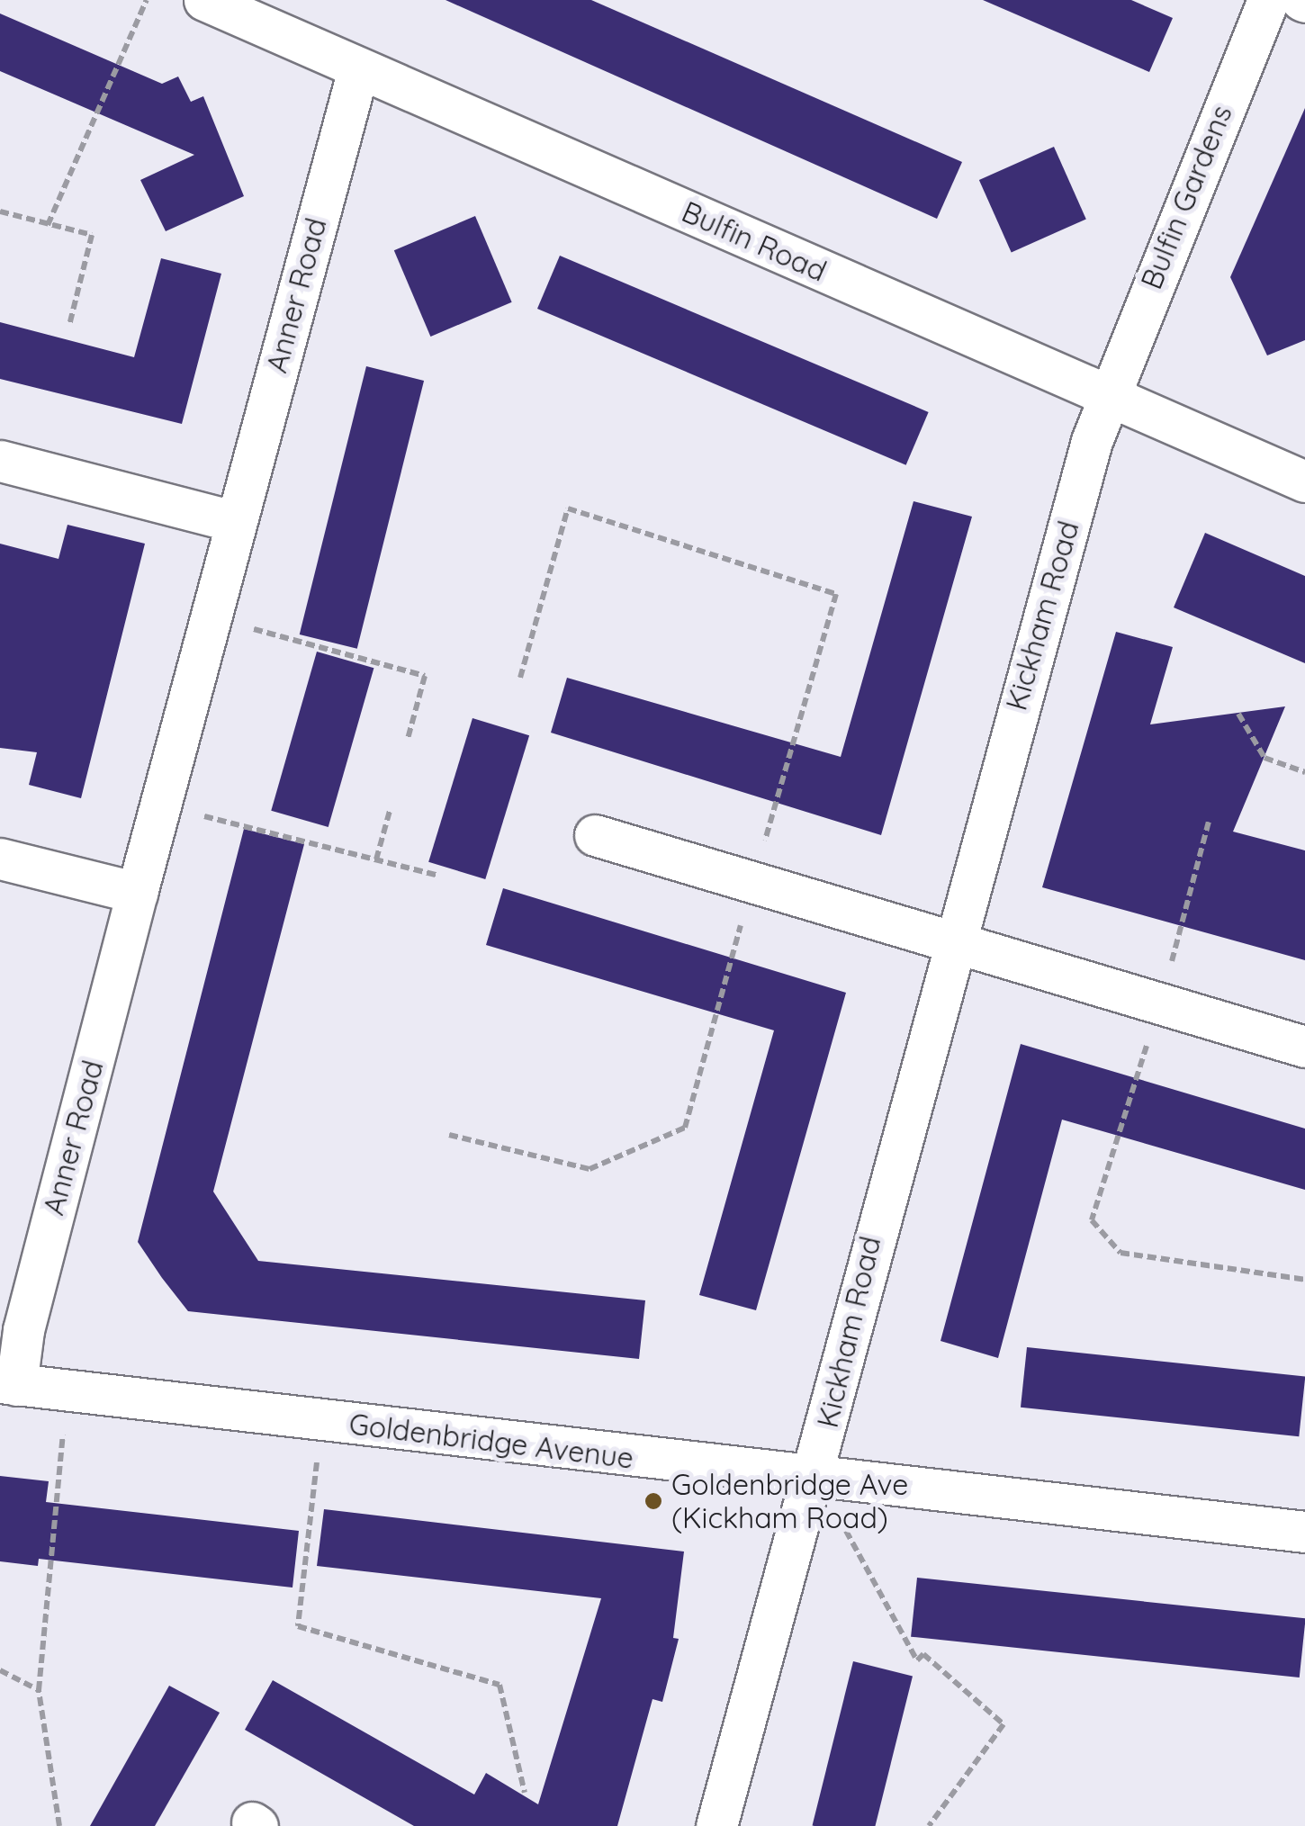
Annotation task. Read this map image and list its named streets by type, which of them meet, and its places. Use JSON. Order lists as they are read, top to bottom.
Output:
{
  "streets": {
    "street": [
      "Bulfin Gardens",
      "Bulfin Road",
      "Anner Road",
      "Kickham Road",
      "Goldenbridge Avenue"
    ]
  },
  "crossings": [
    ["Bulfin Gardens", "Bulfin Road"],
    ["Bulfin Gardens", "Kickham Road"],
    ["Bulfin Road", "Anner Road"],
    ["Bulfin Road", "Kickham Road"],
    ["Anner Road", "Goldenbridge Avenue"],
    ["Kickham Road", "Goldenbridge Avenue"]
  ],
  "places": ["Goldenbridge Ave (Kickham Road)"]
}
